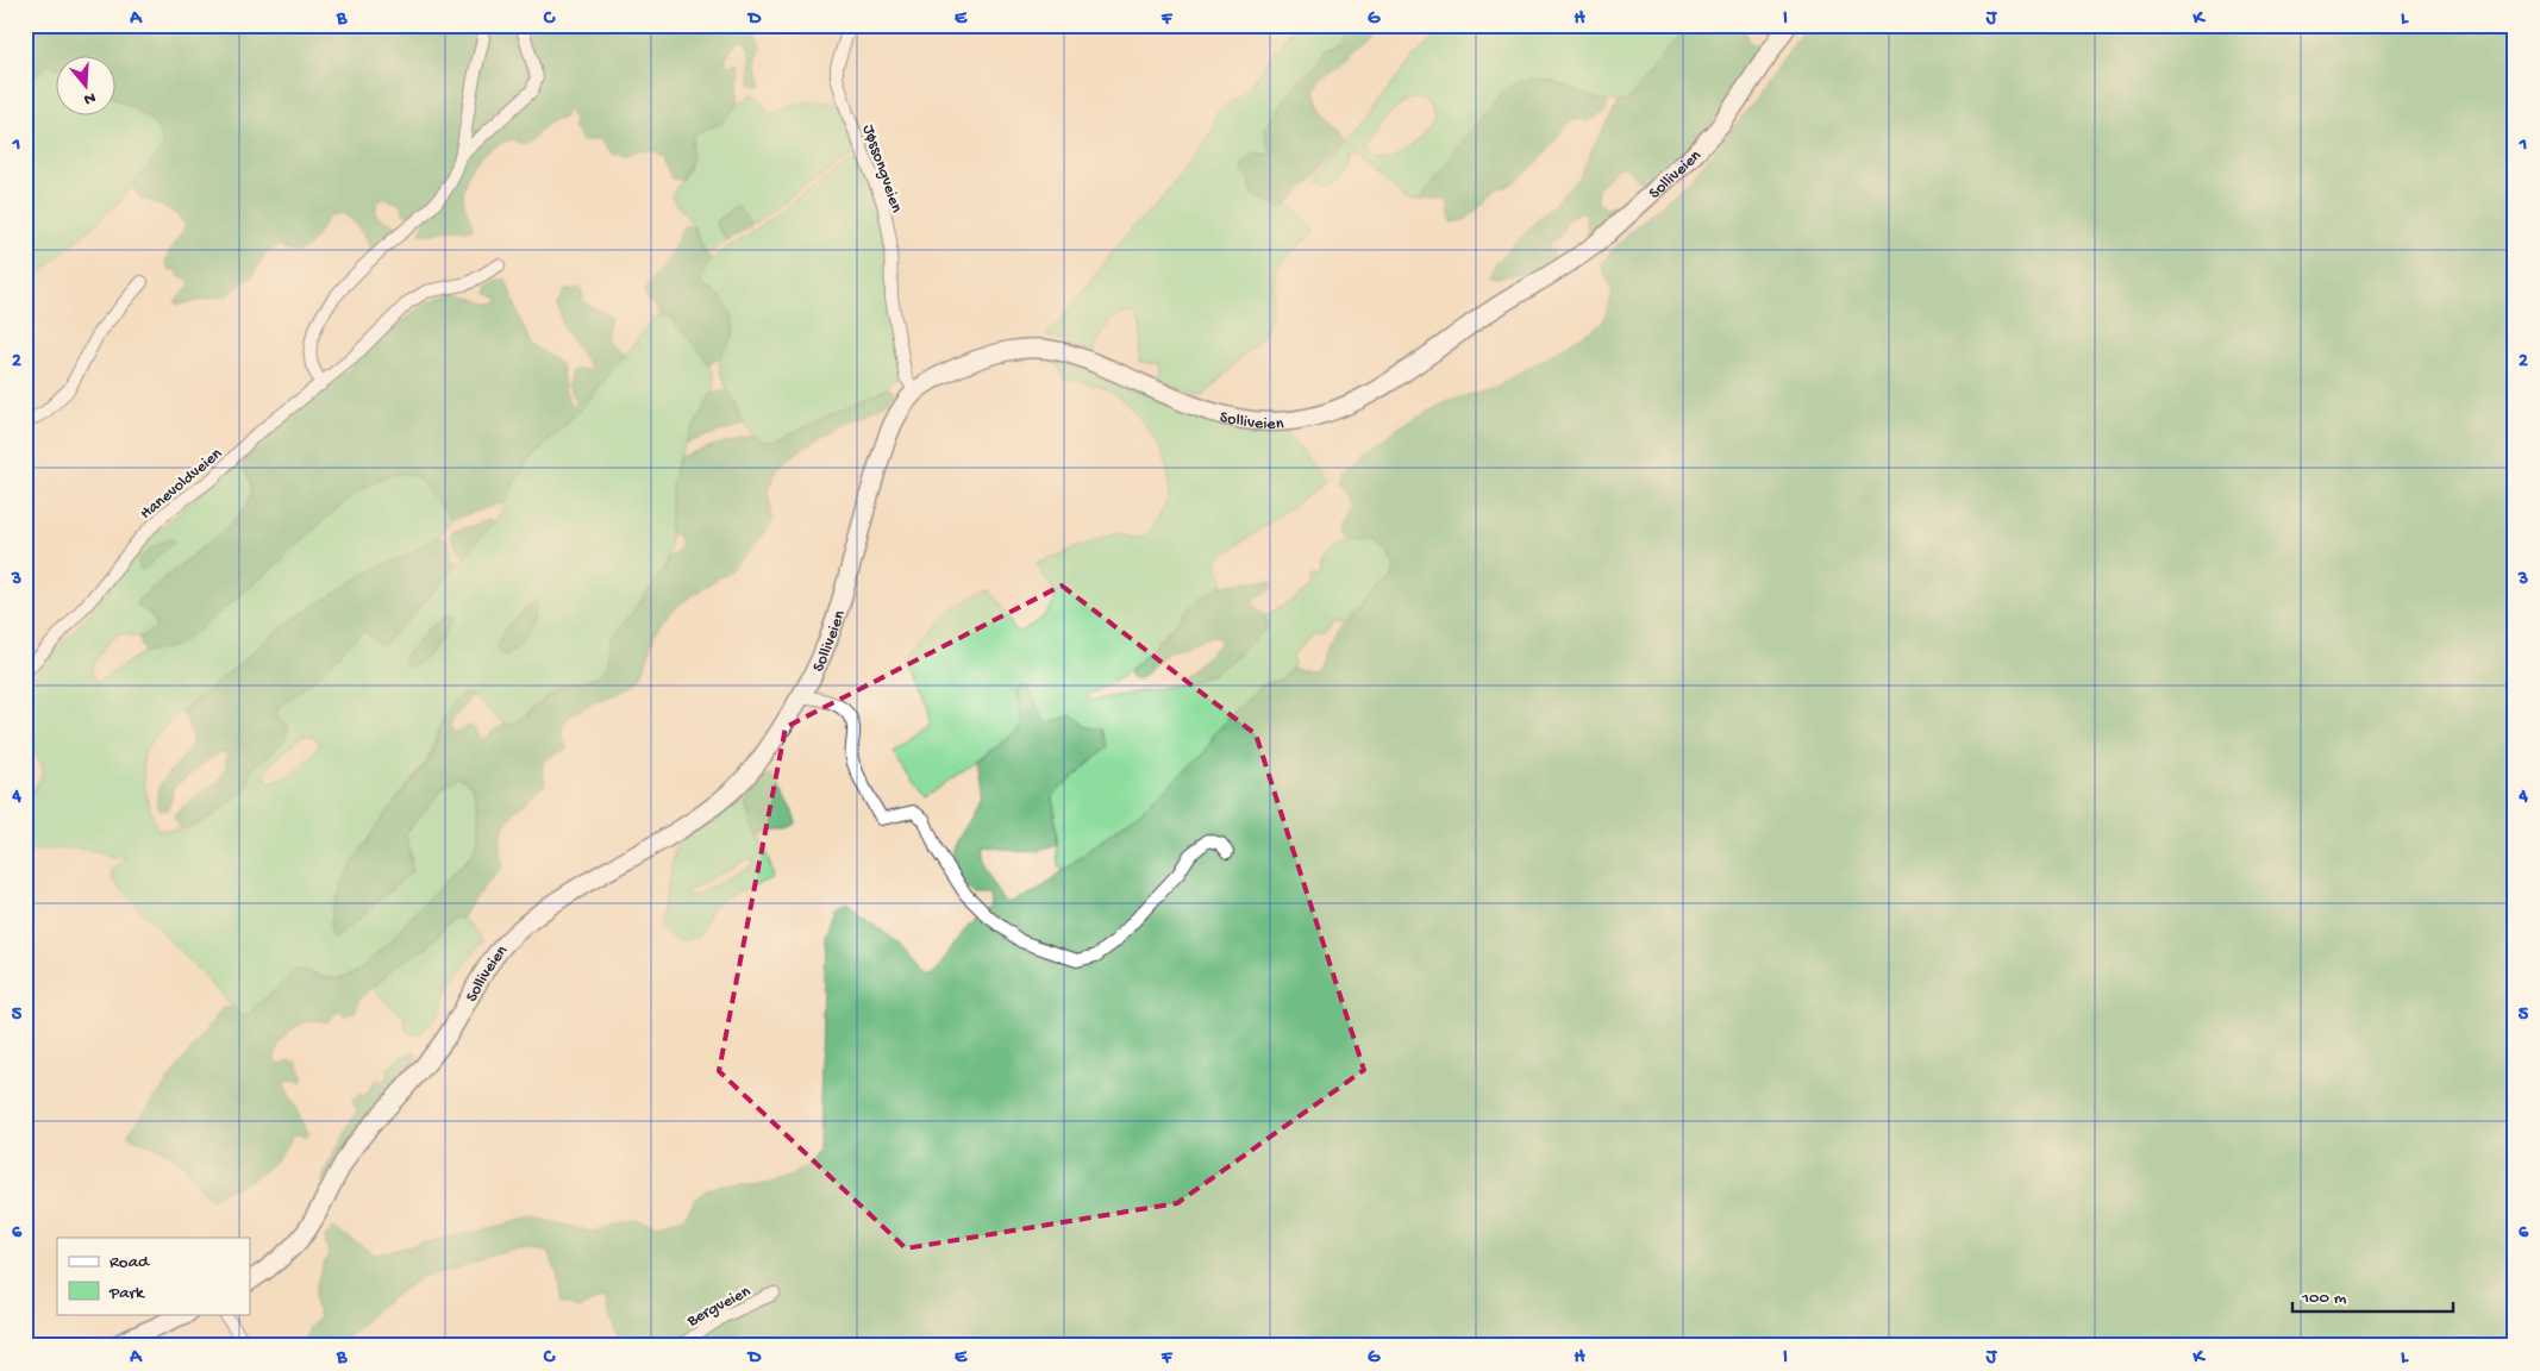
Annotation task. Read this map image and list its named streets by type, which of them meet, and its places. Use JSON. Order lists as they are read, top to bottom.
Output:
{
  "streets": {
    "street": [
      "Jøssongveien",
      "Solliveien",
      "Hanevoldveien",
      "Bergveien"
    ]
  },
  "crossings": [
    ["Jøssongveien", "Solliveien"]
  ],
  "legend": ["Road", "Park"],
  "scale_bar": "100 m",
  "north": "bottom",
  "grid": {
    "columns": [
      "A",
      "B",
      "C",
      "D",
      "E",
      "F",
      "G",
      "H",
      "I",
      "J",
      "K",
      "L"
    ],
    "rows": [
      "1",
      "2",
      "3",
      "4",
      "5",
      "6"
    ]
  }
}
